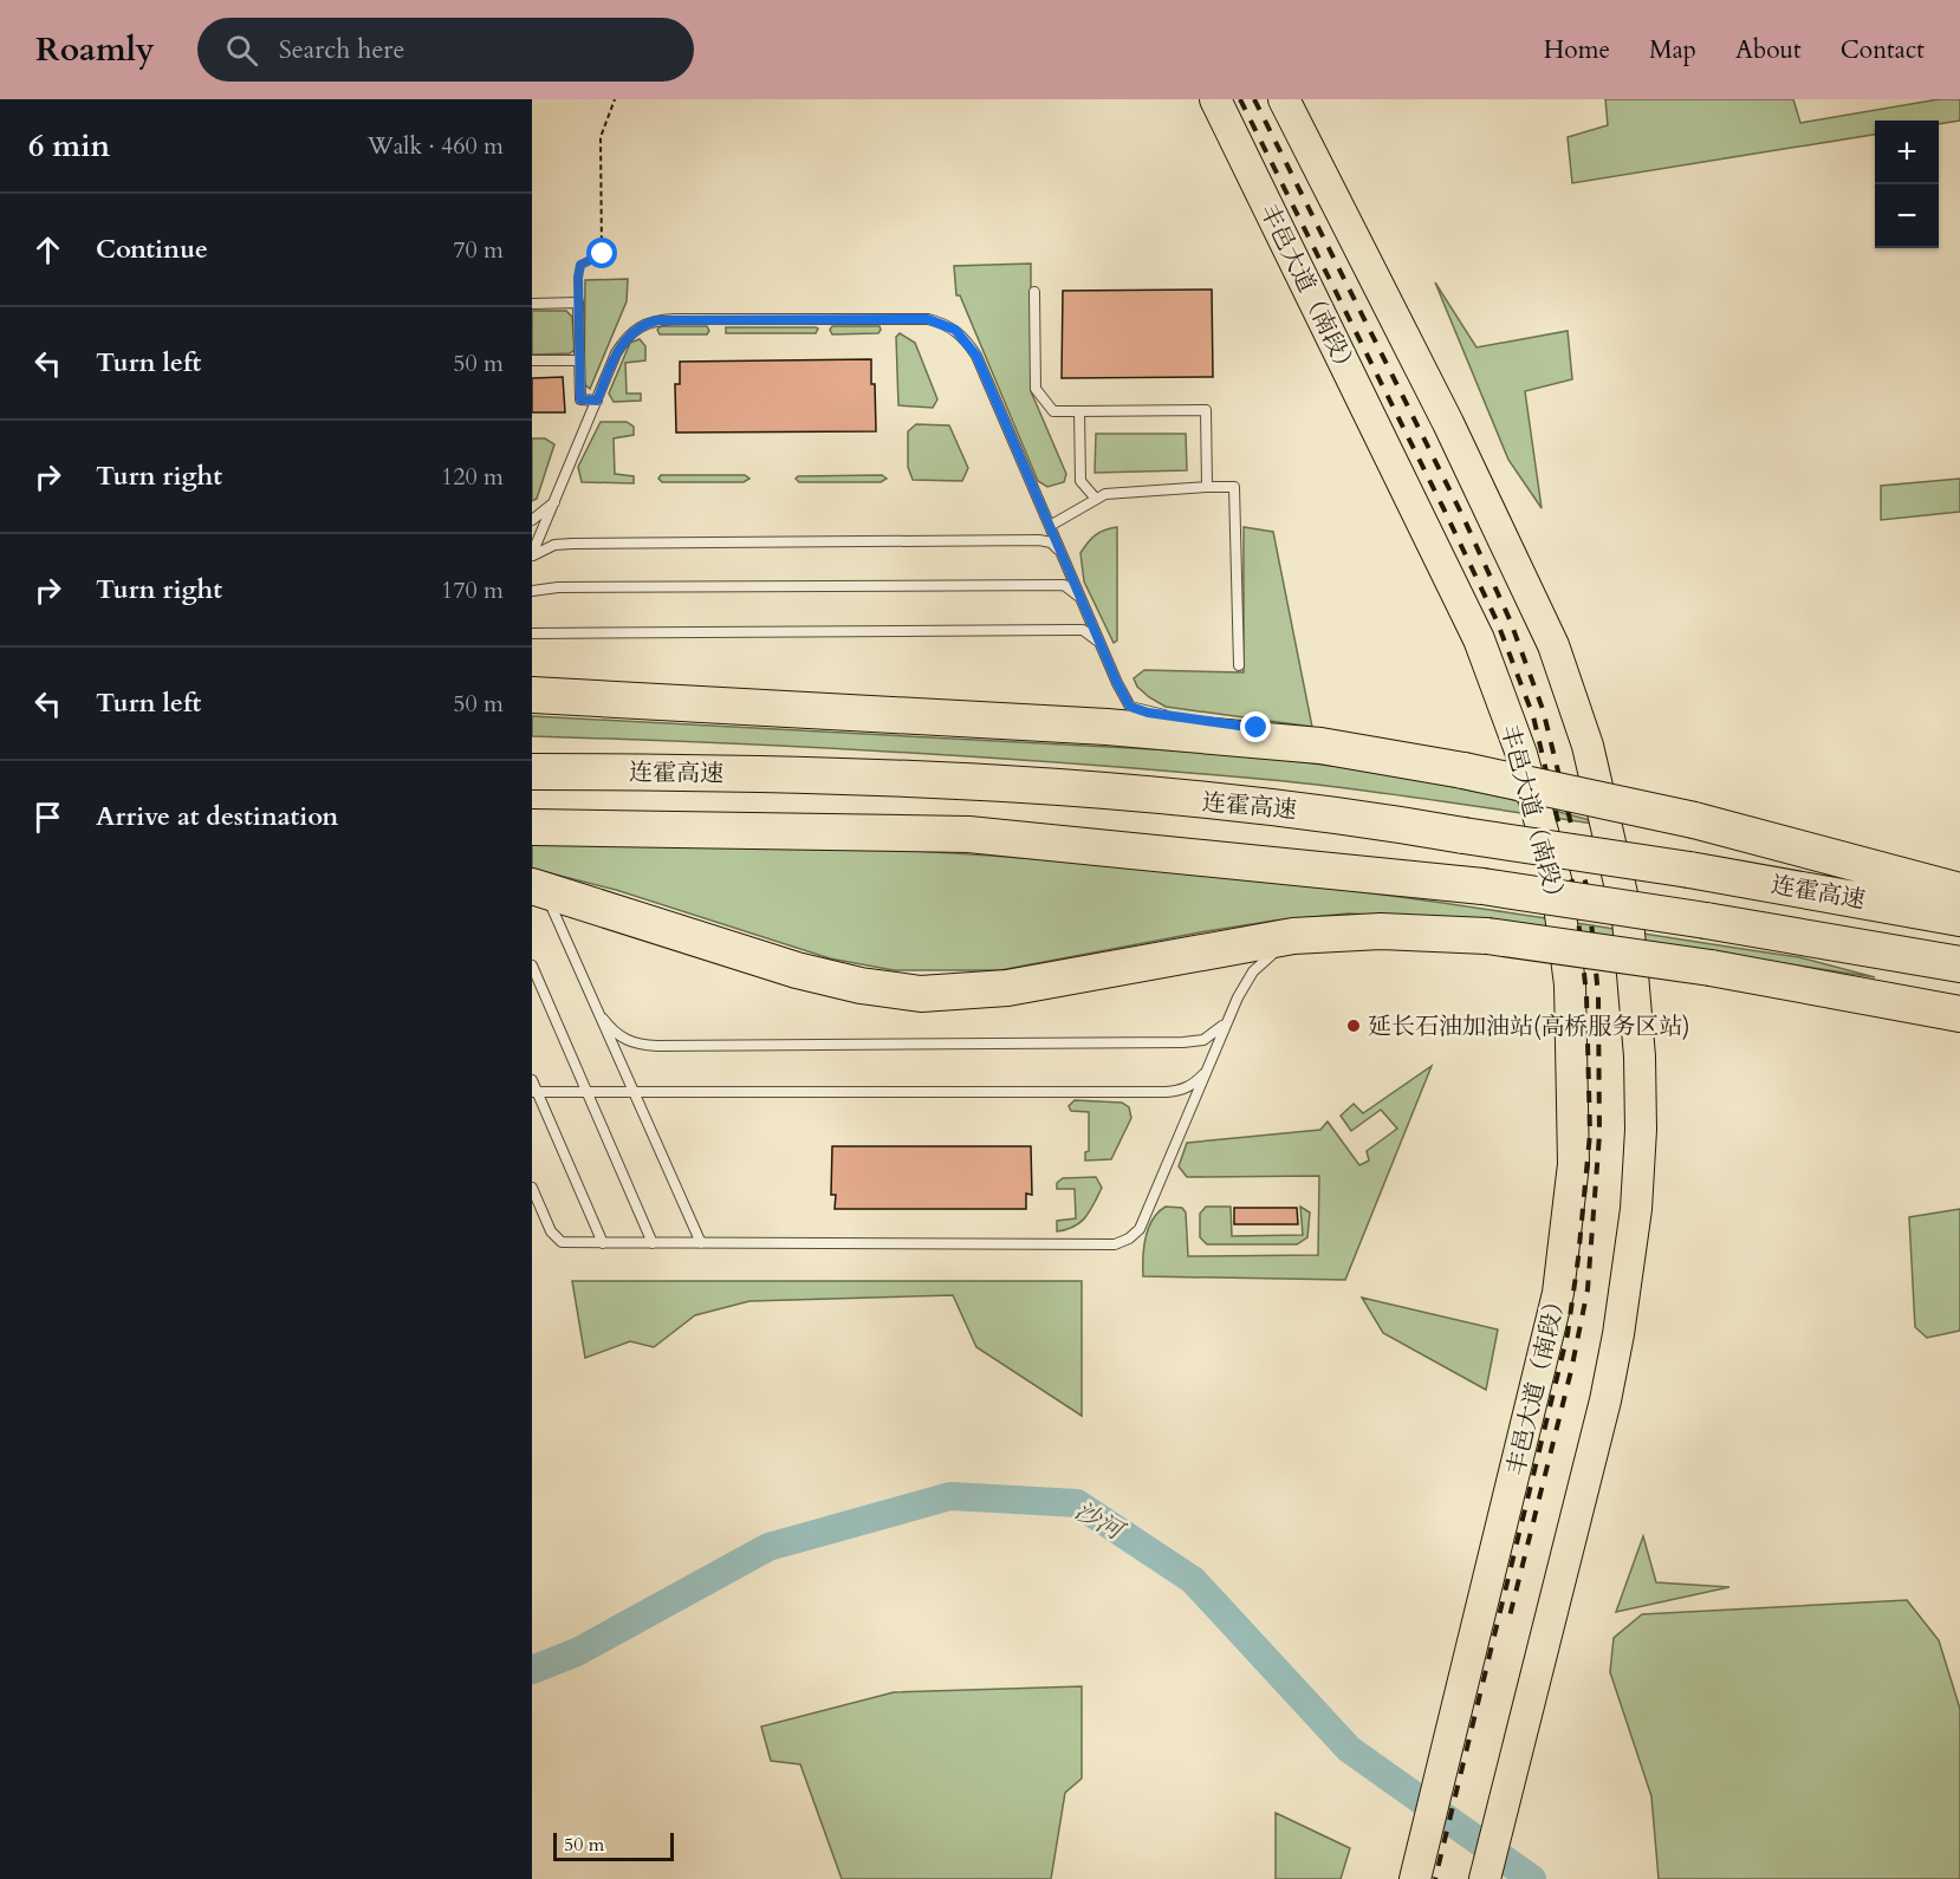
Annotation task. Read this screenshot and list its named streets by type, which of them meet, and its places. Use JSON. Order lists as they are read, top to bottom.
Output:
{
  "streets": {
    "highway": ["连霍高速"],
    "main road": ["丰邑大道（南段）"]
  },
  "water": ["沙河"],
  "places": ["延长石油加油站(高桥服务区站)"],
  "scale_bar": "50 m",
  "page": {
    "header": "Roamly",
    "search": "Search here",
    "nav": [
      "Home",
      "Map",
      "About",
      "Contact"
    ],
    "heading": ["6 min", "Walk · 460 m"],
    "map_buttons": ["+", "−"],
    "list": [
      ["Continue", "70 m"],
      ["Turn left", "50 m"],
      ["Turn right", "120 m"],
      ["Turn right", "170 m"],
      ["Turn left", "50 m"],
      "Arrive at destination"
    ],
    "scale": "50 m"
  }
}
